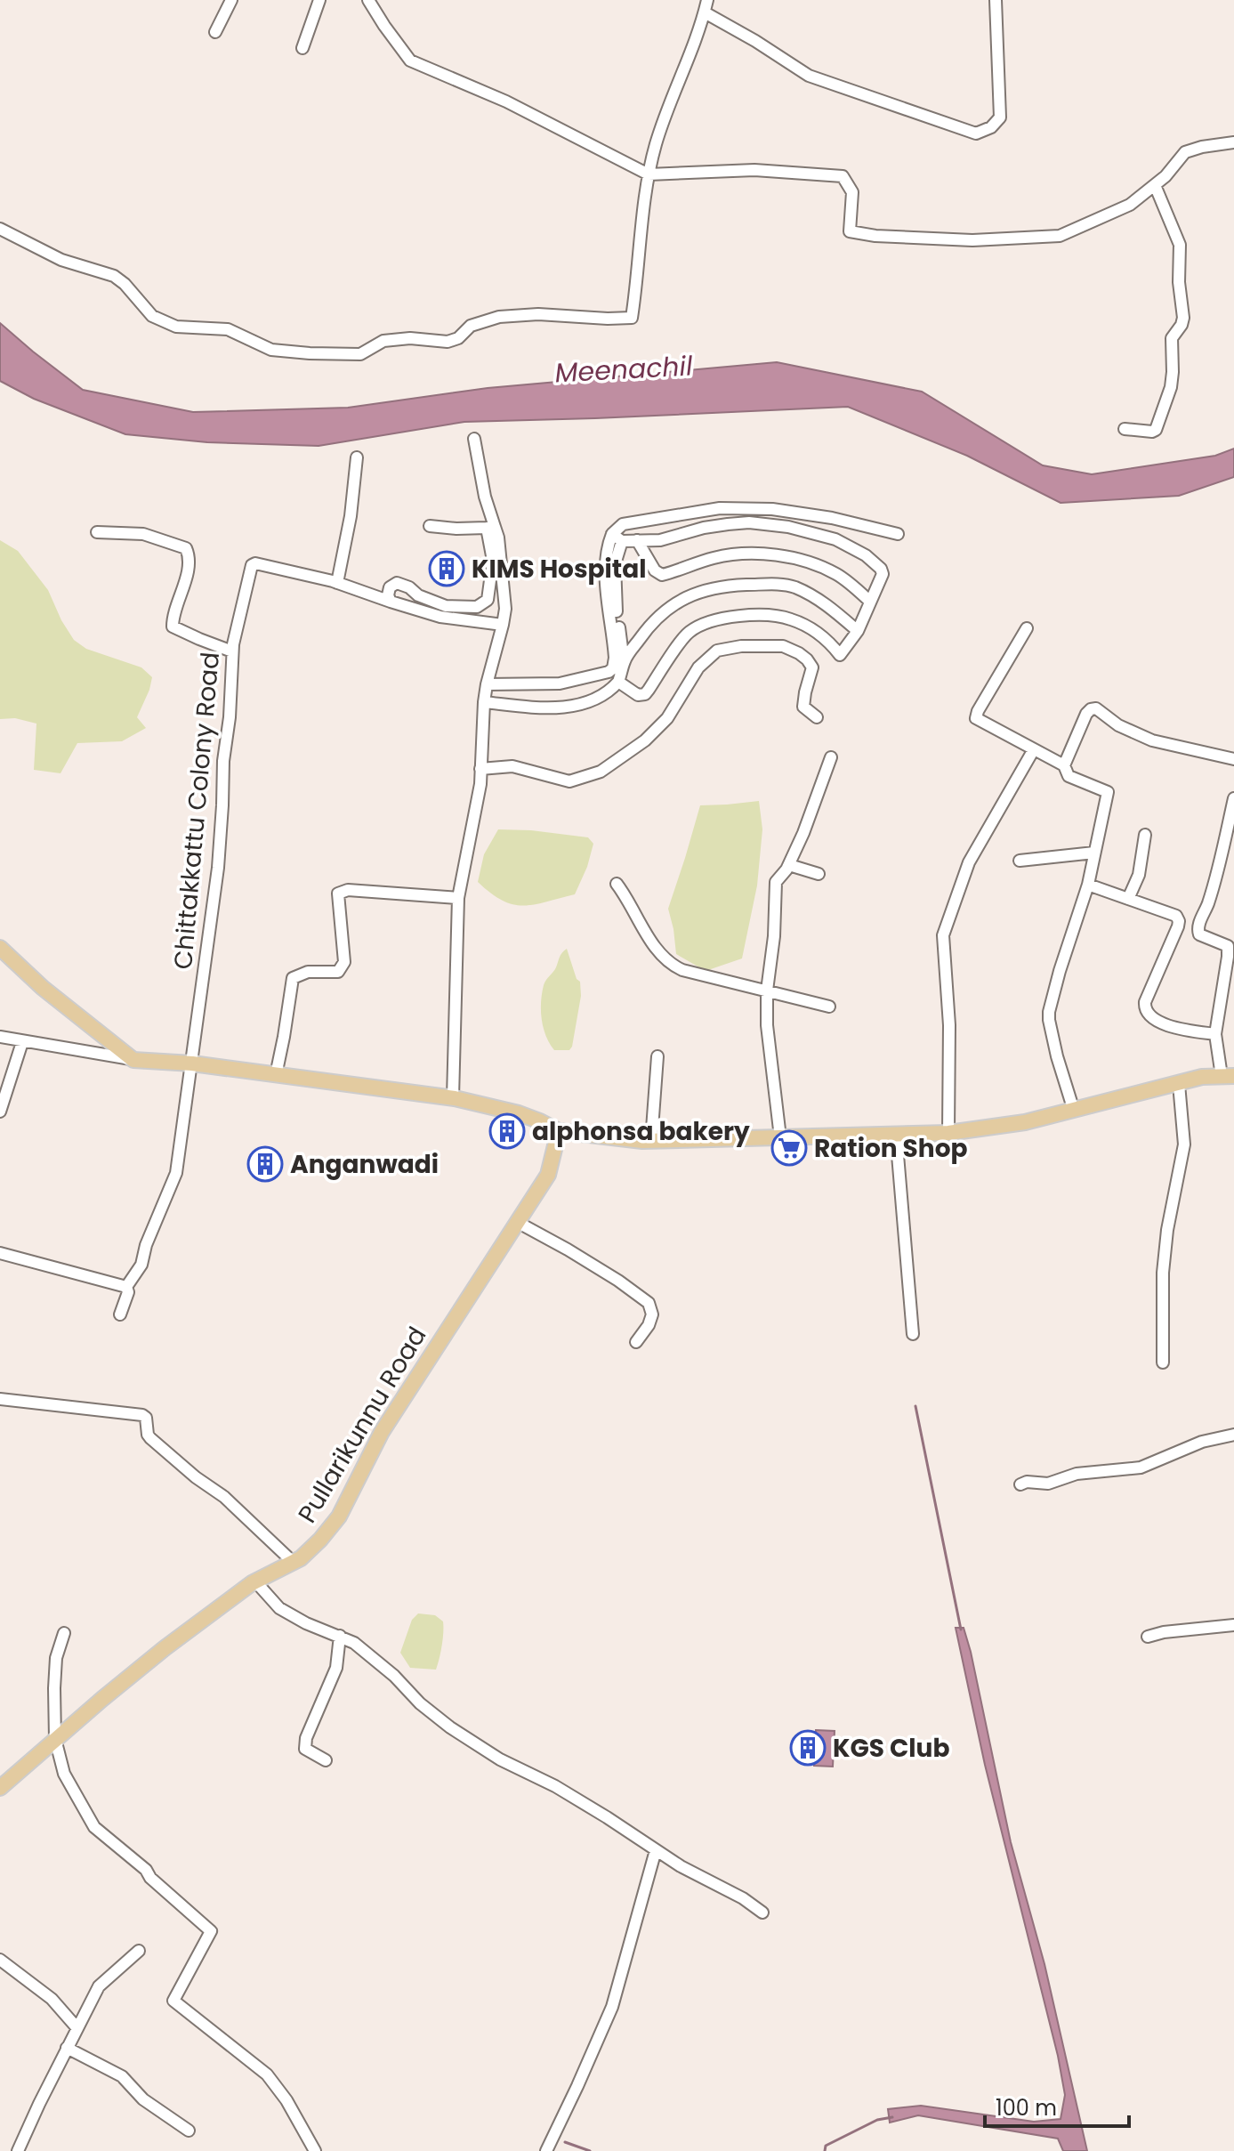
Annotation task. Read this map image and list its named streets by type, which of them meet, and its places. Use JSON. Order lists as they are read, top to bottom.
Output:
{
  "streets": {
    "main road": ["Pullarikunnu Road"],
    "street": ["Chittakkattu Colony Road"]
  },
  "water": ["Meenachil"],
  "places": {
    "building": [
      "KIMS Hospital",
      "alphonsa bakery",
      "Anganwadi",
      "KGS Club"
    ],
    "supermarket": ["Ration Shop"]
  },
  "scale_bar": "100 m"
}
